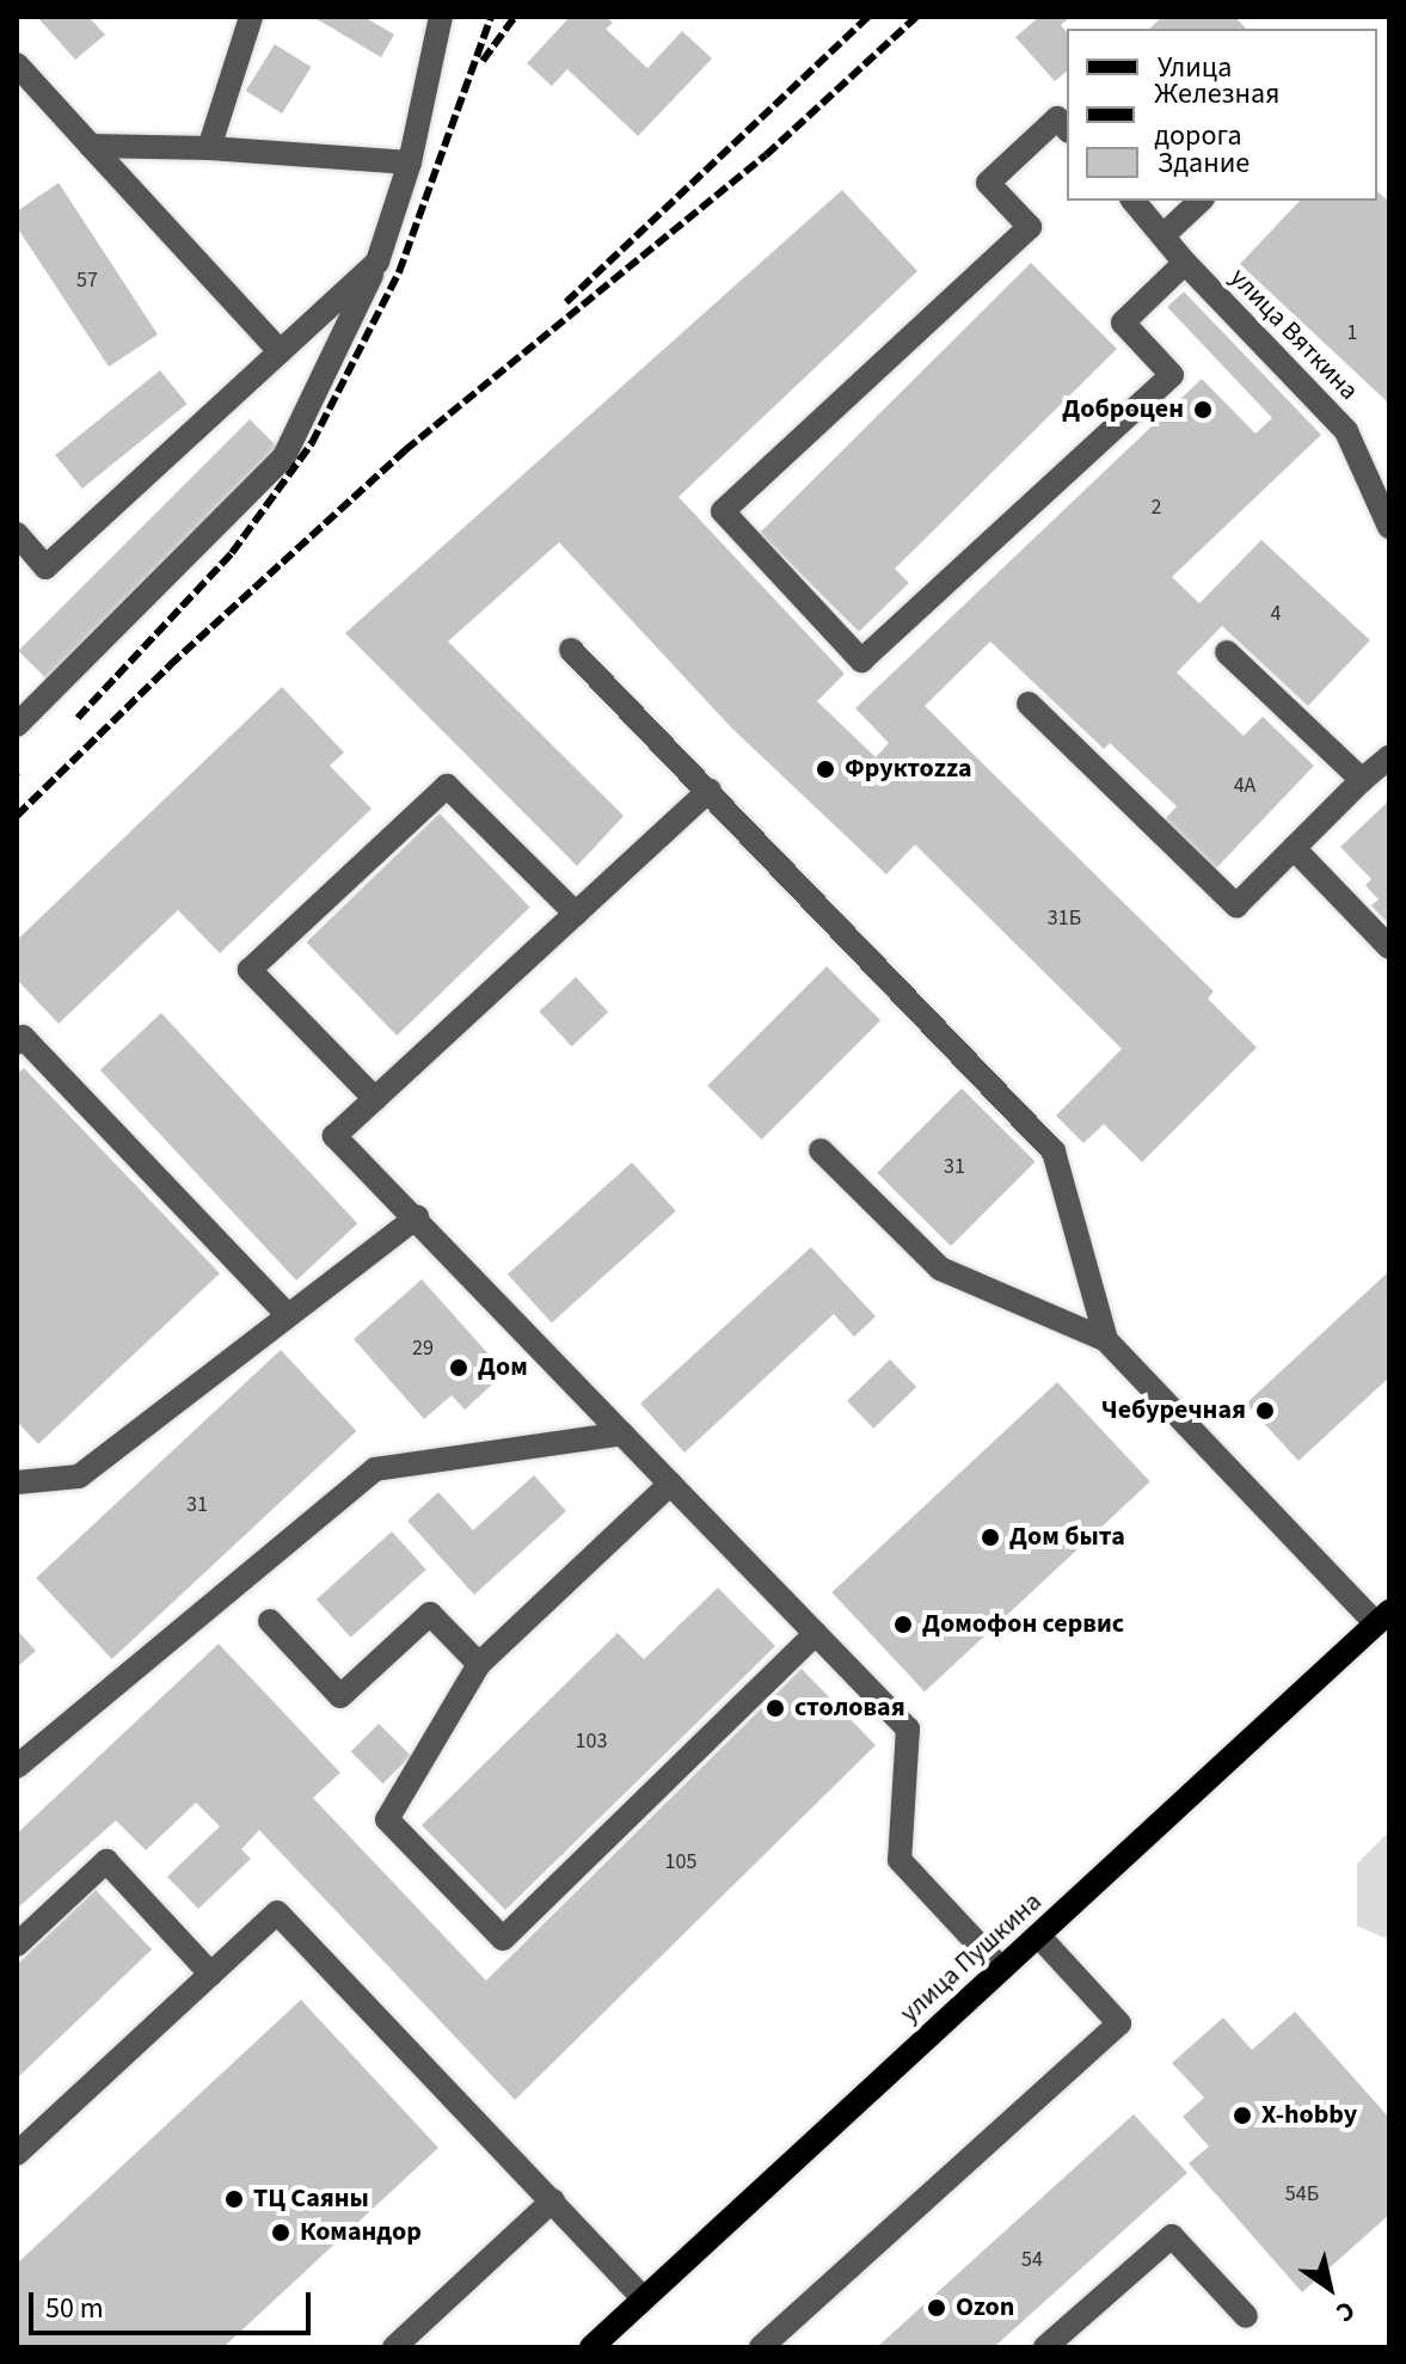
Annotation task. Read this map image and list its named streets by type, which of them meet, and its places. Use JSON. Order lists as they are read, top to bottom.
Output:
{
  "streets": {
    "main road": ["улица Пушкина"],
    "street": ["улица Вяткина"]
  },
  "places": [
    "Доброцен",
    "Фруктоzzа",
    "Дом",
    "Чебуречная",
    "Дом быта",
    "Домофон сервис",
    "столовая",
    "X-hobby",
    "ТЦ Саяны",
    "Командор",
    "Ozon"
  ],
  "house_numbers": [
    "57",
    "1",
    "2",
    "4",
    "4А",
    "31Б",
    "31",
    "29",
    "31",
    "103",
    "105",
    "54Б",
    "54"
  ],
  "legend": ["Улица", "Железная дорога", "Здание"],
  "scale_bar": "50 m",
  "north": "bottom right"
}
